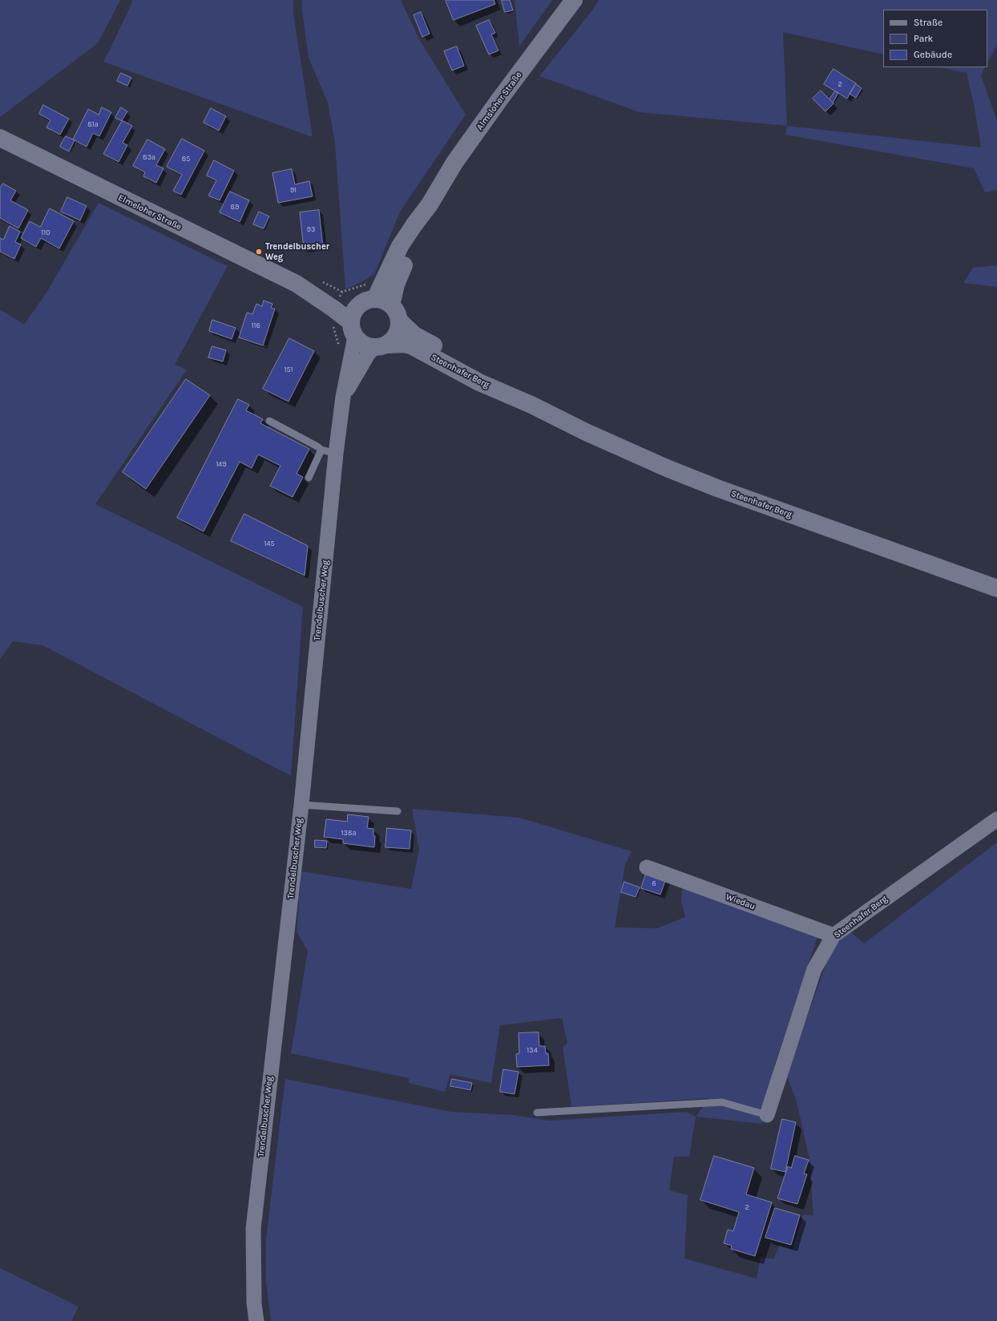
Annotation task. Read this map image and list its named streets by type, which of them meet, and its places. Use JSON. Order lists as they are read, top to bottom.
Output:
{
  "streets": {
    "street": [
      "Almsloher Straße",
      "Elmeloher Straße",
      "Steenhafer Berg",
      "Trendelbuscher Weg",
      "Wiedau"
    ]
  },
  "crossings": [
    ["Almsloher Straße", "Elmeloher Straße"],
    ["Almsloher Straße", "Steenhafer Berg"],
    ["Almsloher Straße", "Trendelbuscher Weg"],
    ["Elmeloher Straße", "Steenhafer Berg"],
    ["Elmeloher Straße", "Trendelbuscher Weg"],
    ["Steenhafer Berg", "Trendelbuscher Weg"],
    ["Steenhafer Berg", "Wiedau"]
  ],
  "places": ["Trendelbuscher Weg"],
  "house_numbers": [
    "2",
    "81a",
    "83a",
    "85",
    "91",
    "89",
    "93",
    "110",
    "116",
    "151",
    "149",
    "145",
    "138a",
    "6",
    "134",
    "2"
  ],
  "legend": ["Straße", "Park", "Gebäude"]
}
